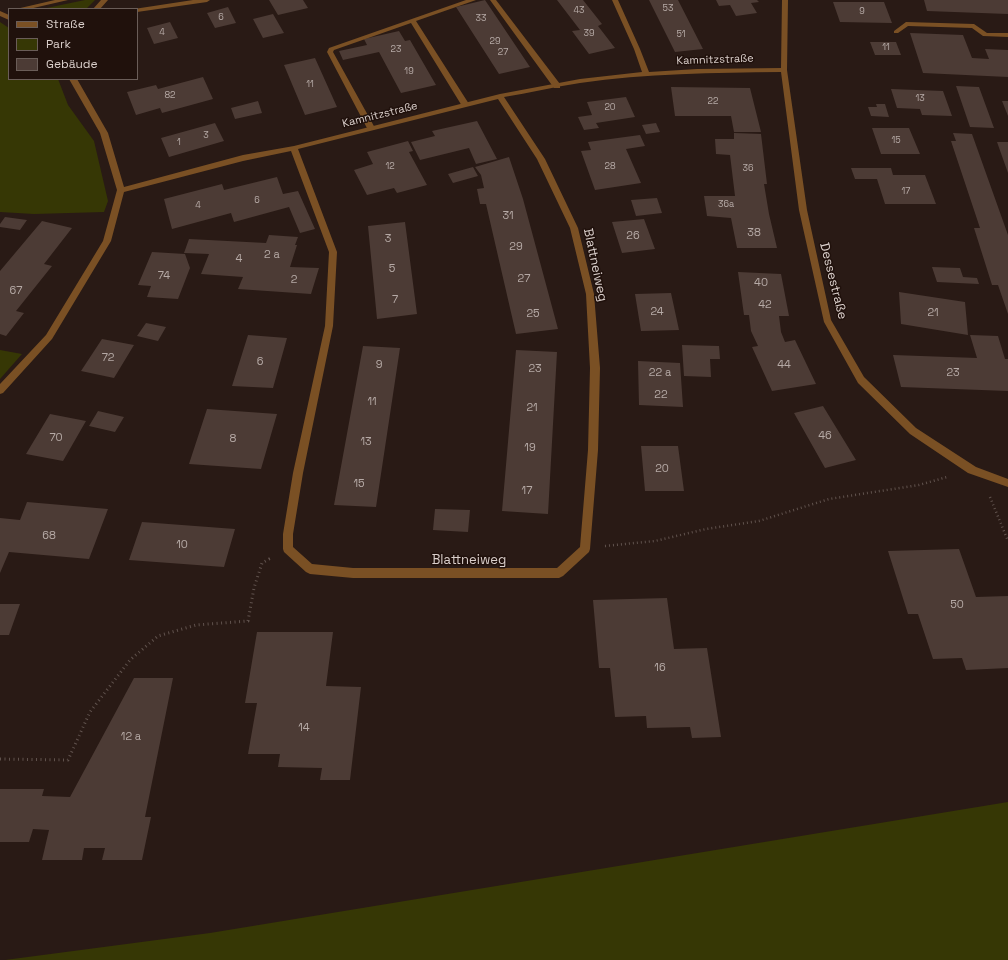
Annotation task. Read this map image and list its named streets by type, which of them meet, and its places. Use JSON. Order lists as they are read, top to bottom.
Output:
{
  "streets": {
    "street": ["Kamnitzstraße", "Blattneiweg", "Dessestraße"]
  },
  "crossings": [
    ["Kamnitzstraße", "Blattneiweg"],
    ["Kamnitzstraße", "Dessestraße"]
  ],
  "house_numbers": [
    "53",
    "43",
    "9",
    "6",
    "33",
    "4",
    "39",
    "51",
    "29",
    "11",
    "23",
    "27",
    "19",
    "11",
    "82",
    "13",
    "22",
    "20",
    "3",
    "15",
    "1",
    "12",
    "28",
    "36",
    "17",
    "6",
    "36a",
    "4",
    "31",
    "38",
    "26",
    "3",
    "29",
    "2 a",
    "4",
    "5",
    "74",
    "27",
    "2",
    "40",
    "67",
    "7",
    "42",
    "24",
    "21",
    "25",
    "72",
    "6",
    "9",
    "44",
    "23",
    "22 a",
    "23",
    "22",
    "11",
    "21",
    "46",
    "70",
    "8",
    "13",
    "19",
    "20",
    "15",
    "17",
    "68",
    "10",
    "50",
    "16",
    "14",
    "12 a"
  ],
  "legend": ["Straße", "Park", "Gebäude"]
}
